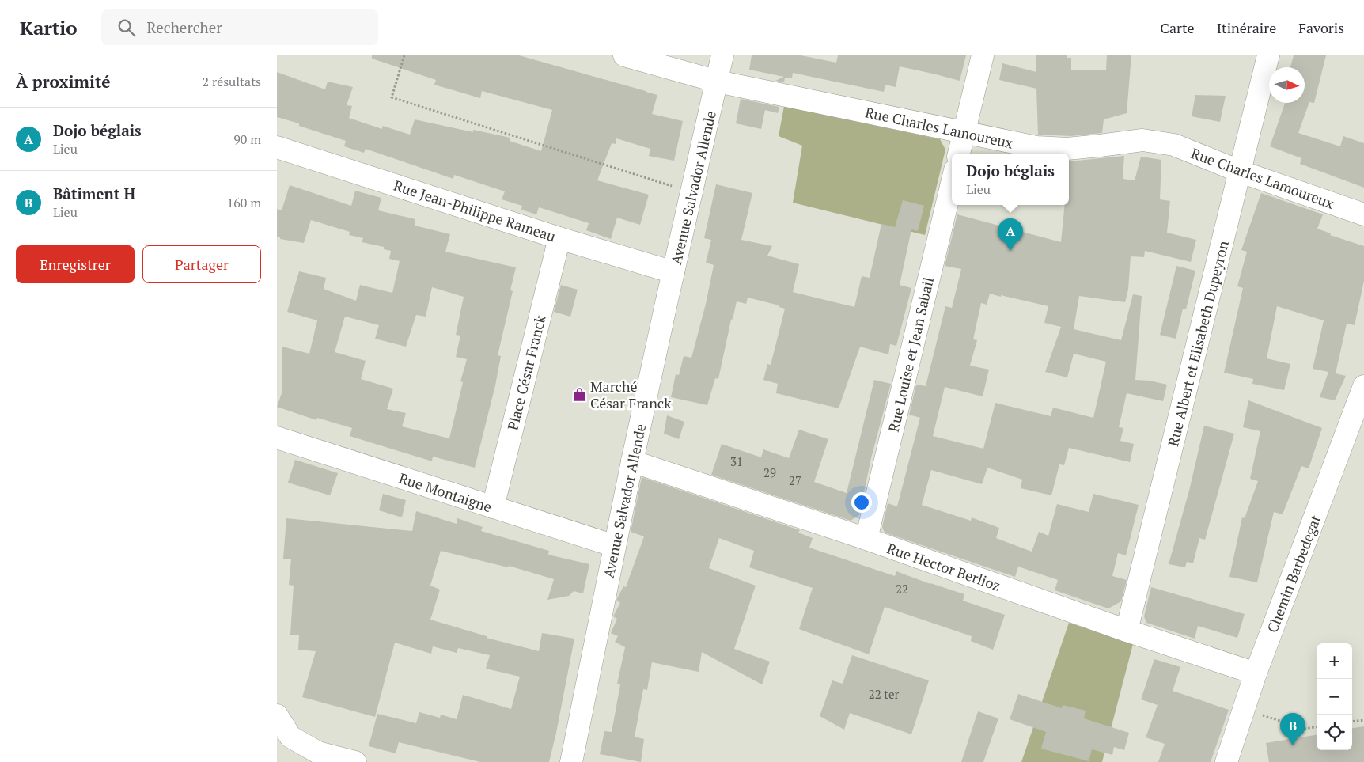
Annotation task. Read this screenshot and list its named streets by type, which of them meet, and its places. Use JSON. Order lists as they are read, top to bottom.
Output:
{
  "streets": {
    "street": [
      "Rue Charles Lamoureux",
      "Avenue Salvador Allende",
      "Rue Jean-Philippe Rameau",
      "Rue Albert et Elisabeth Dupeyron",
      "Rue Louise et Jean Sabail",
      "Place César Franck",
      "Rue Montaigne",
      "Rue Hector Berlioz",
      "Chemin Barbedegat"
    ]
  },
  "crossings": [
    ["Rue Charles Lamoureux", "Avenue Salvador Allende"],
    ["Rue Charles Lamoureux", "Rue Albert et Elisabeth Dupeyron"],
    ["Avenue Salvador Allende", "Rue Jean-Philippe Rameau"],
    ["Avenue Salvador Allende", "Rue Montaigne"],
    ["Avenue Salvador Allende", "Rue Hector Berlioz"],
    ["Rue Jean-Philippe Rameau", "Place César Franck"],
    ["Rue Albert et Elisabeth Dupeyron", "Rue Hector Berlioz"],
    ["Rue Louise et Jean Sabail", "Rue Hector Berlioz"],
    ["Place César Franck", "Rue Montaigne"],
    ["Rue Hector Berlioz", "Chemin Barbedegat"]
  ],
  "places": {
    "shop": ["Marché César Franck"]
  },
  "house_numbers": [
    "31",
    "29",
    "27",
    "22",
    "22 ter"
  ],
  "north": "right",
  "page": {
    "header": "Kartio",
    "search": "Rechercher",
    "nav": ["Carte", "Itinéraire", "Favoris"],
    "heading": ["À proximité", "2 résultats"],
    "list": [
      {
        "mark": "A",
        "name": "Dojo béglais",
        "note": "Lieu",
        "value": "90 m"
      },
      {
        "mark": "B",
        "name": "Bâtiment H",
        "note": "Lieu",
        "value": "160 m"
      }
    ],
    "popup": ["Dojo béglais", "Lieu"],
    "pins": ["A", "B"],
    "buttons": ["Enregistrer", "Partager"],
    "map_buttons": ["+", "−"]
  }
}
